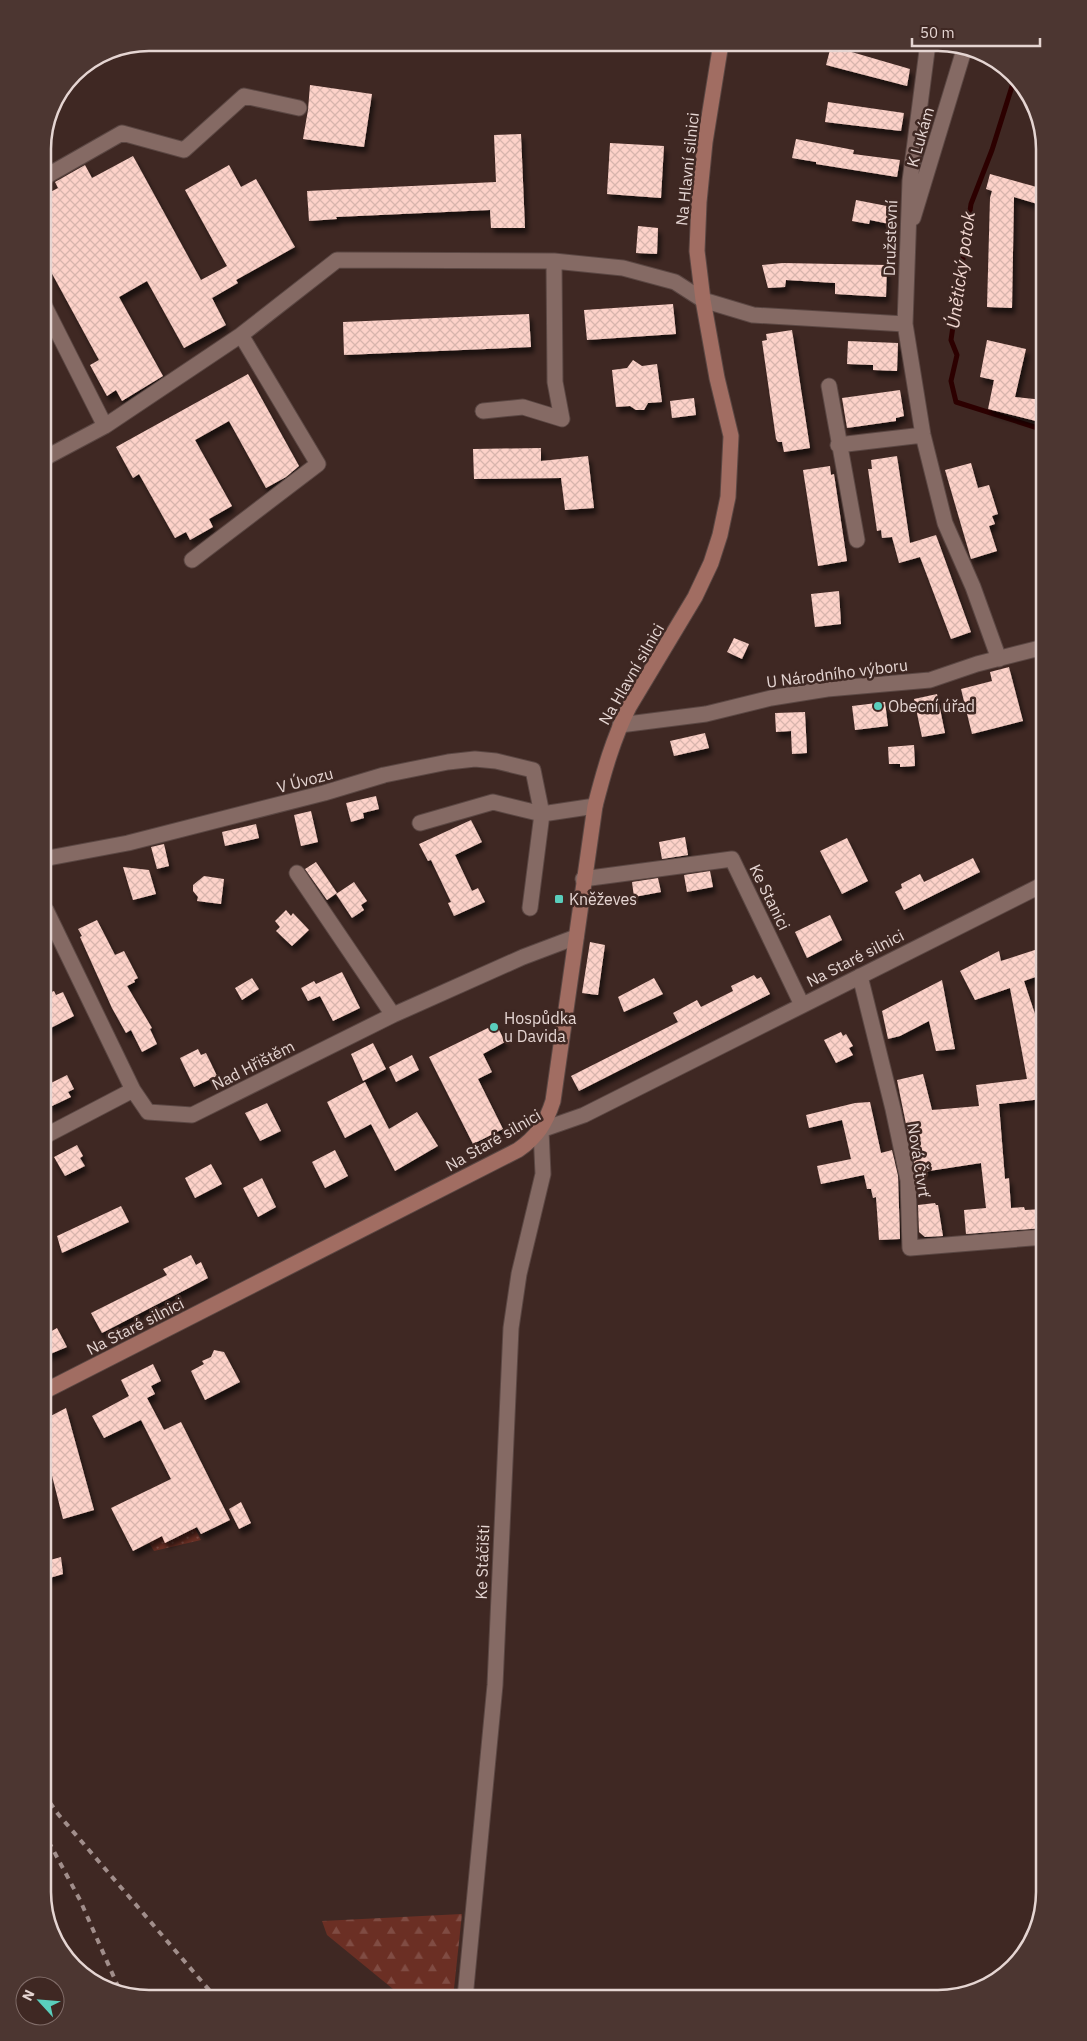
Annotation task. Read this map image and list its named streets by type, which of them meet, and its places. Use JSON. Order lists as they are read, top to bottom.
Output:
{
  "streets": {
    "street": [
      "K Lukám",
      "Na Hlavní silnici",
      "Družstevní",
      "U Národního výboru",
      "V Úvozu",
      "Ke Stanici",
      "Na Staré silnici",
      "Nad Hřištěm",
      "Nová Čtvrť",
      "Ke Stáčišti"
    ]
  },
  "crossings": [
    ["K Lukám", "Družstevní"],
    ["Na Hlavní silnici", "U Národního výboru"],
    ["Na Hlavní silnici", "Ke Stanici"],
    ["Na Hlavní silnici", "Na Staré silnici"],
    ["Na Hlavní silnici", "Nad Hřištěm"],
    ["Na Hlavní silnici", "Ke Stáčišti"],
    ["Družstevní", "U Národního výboru"],
    ["Ke Stanici", "Na Staré silnici"],
    ["Na Staré silnici", "Nová Čtvrť"],
    ["Na Staré silnici", "Ke Stáčišti"]
  ],
  "water": ["Únětický potok"],
  "places": {
    "other": ["Obecní úřad", "Hospůdka u Davida"],
    "transit": ["Kněževes"]
  },
  "scale_bar": "50 m",
  "north": "top left"
}
